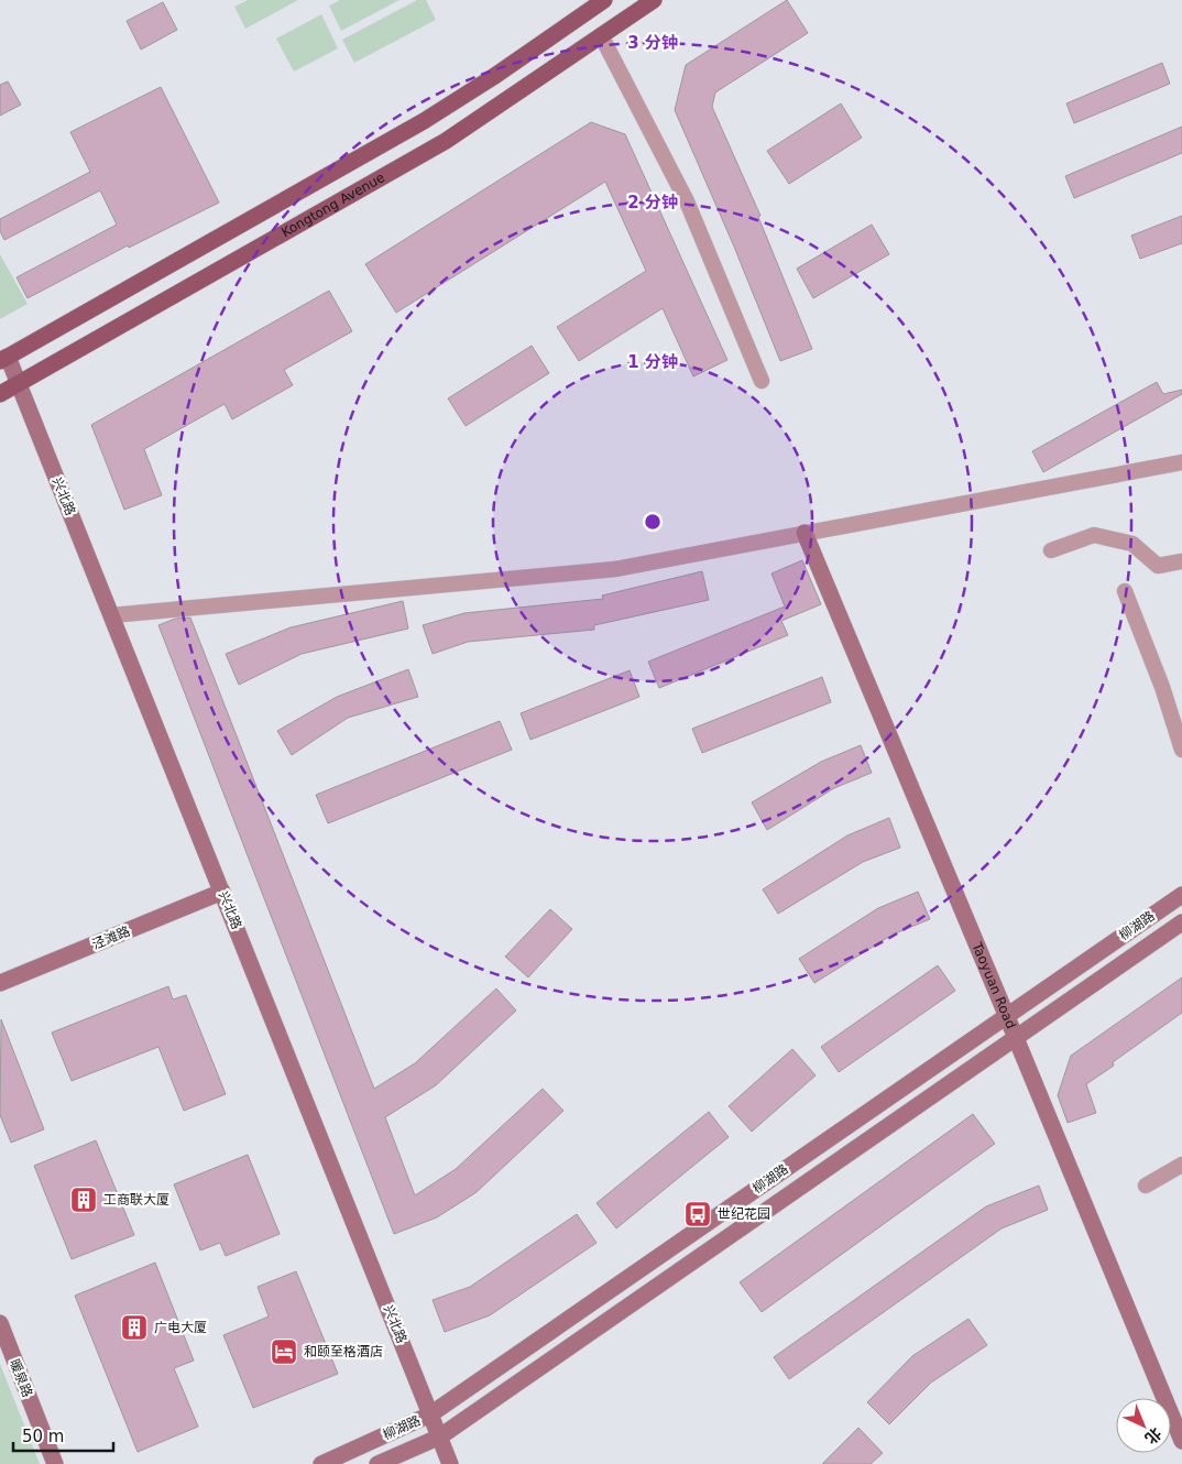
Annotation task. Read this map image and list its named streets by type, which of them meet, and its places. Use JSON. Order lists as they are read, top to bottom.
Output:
{
  "streets": {
    "main road": ["Kongtong Avenue"],
    "street": [
      "兴北路",
      "柳湖路",
      "泾滩路",
      "Taoyuan Road",
      "暖泉路"
    ]
  },
  "crossings": [
    ["Kongtong Avenue", "兴北路"],
    ["兴北路", "柳湖路"],
    ["兴北路", "泾滩路"],
    ["柳湖路", "Taoyuan Road"]
  ],
  "places": {
    "building": ["工商联大厦", "广电大厦"],
    "bus stop": ["世纪花园"],
    "hotel": ["和颐至格酒店"]
  },
  "scale_bar": "50 m",
  "north": "bottom right",
  "rings": ["3 分钟", "2 分钟", "1 分钟"]
}
